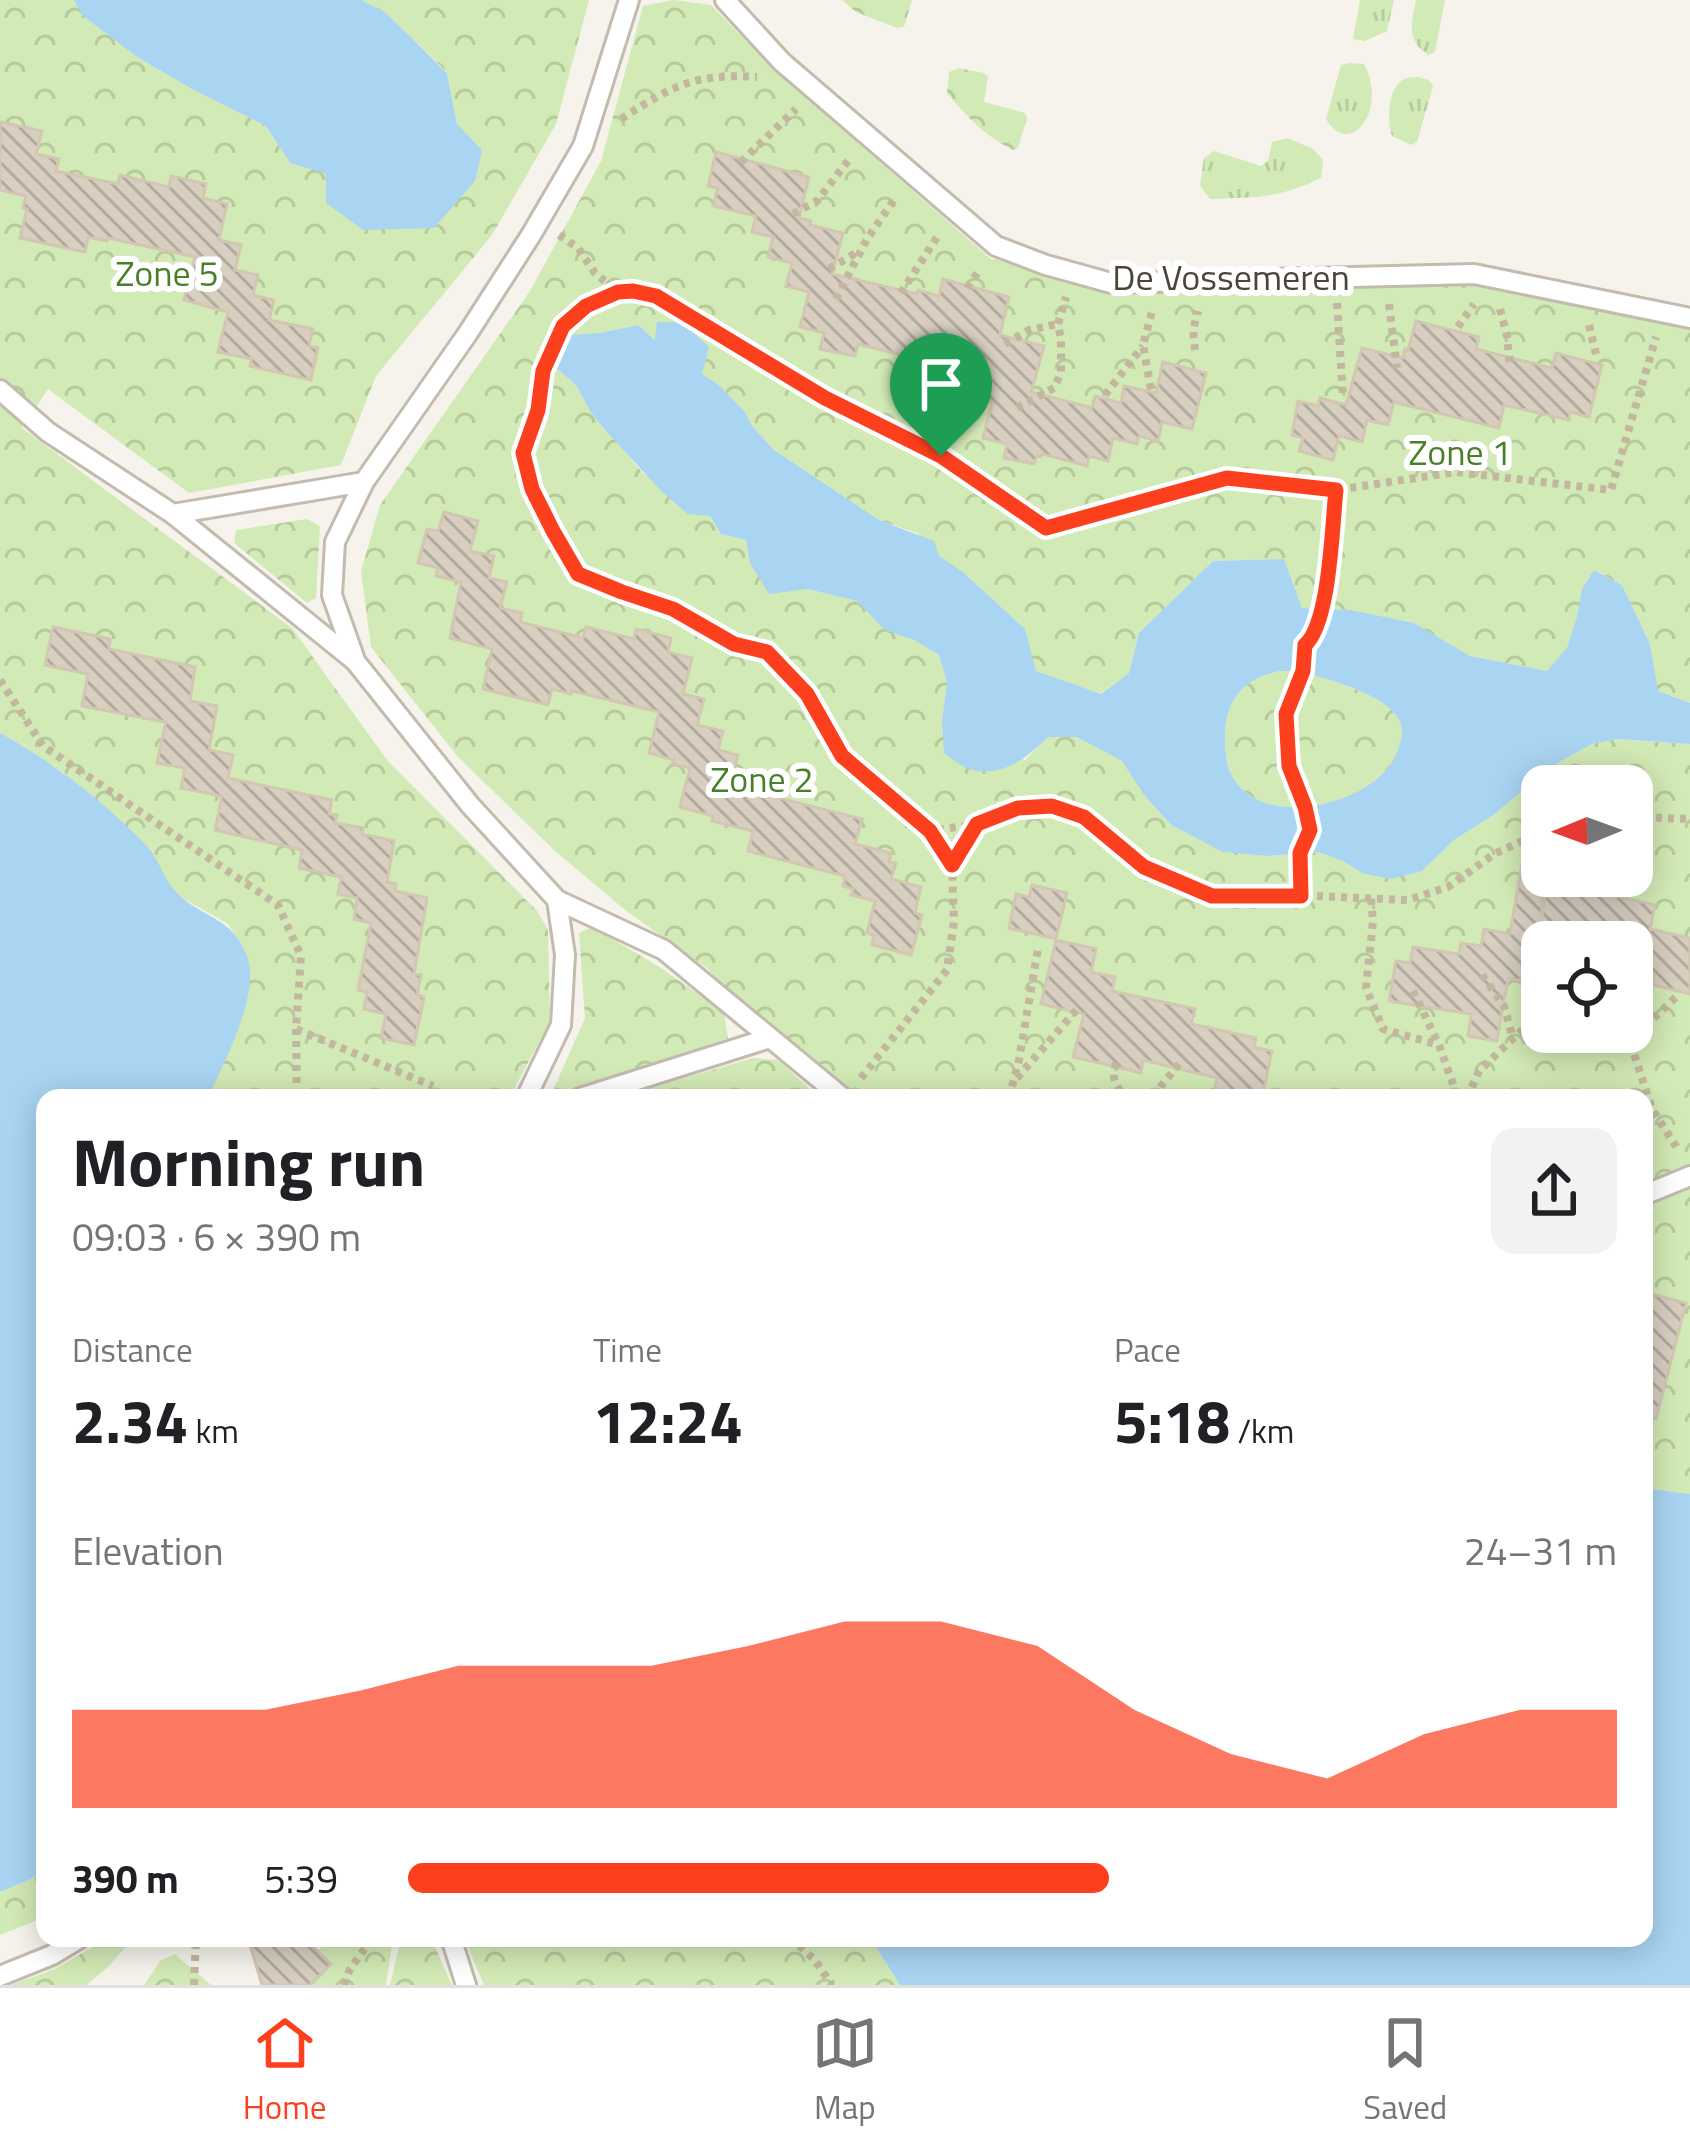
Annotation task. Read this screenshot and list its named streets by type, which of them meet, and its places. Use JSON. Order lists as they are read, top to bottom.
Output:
{
  "streets": {
    "lane": ["De Vossemeren"]
  },
  "parks": ["Zone 5", "Zone 1", "Zone 2"],
  "north": "left",
  "page": {
    "heading": ["Morning run", "09:03 · 6 × 390 m"],
    "stats": [
      ["Distance", "2.34 km"],
      ["Time", "12:24"],
      ["Pace", "5:18 /km"]
    ],
    "chart": ["Elevation", "24–31 m"],
    "list": [
      {
        "name": "390 m",
        "note": "5:39"
      }
    ],
    "tabs": ["Home", "Map", "Saved"]
  }
}
